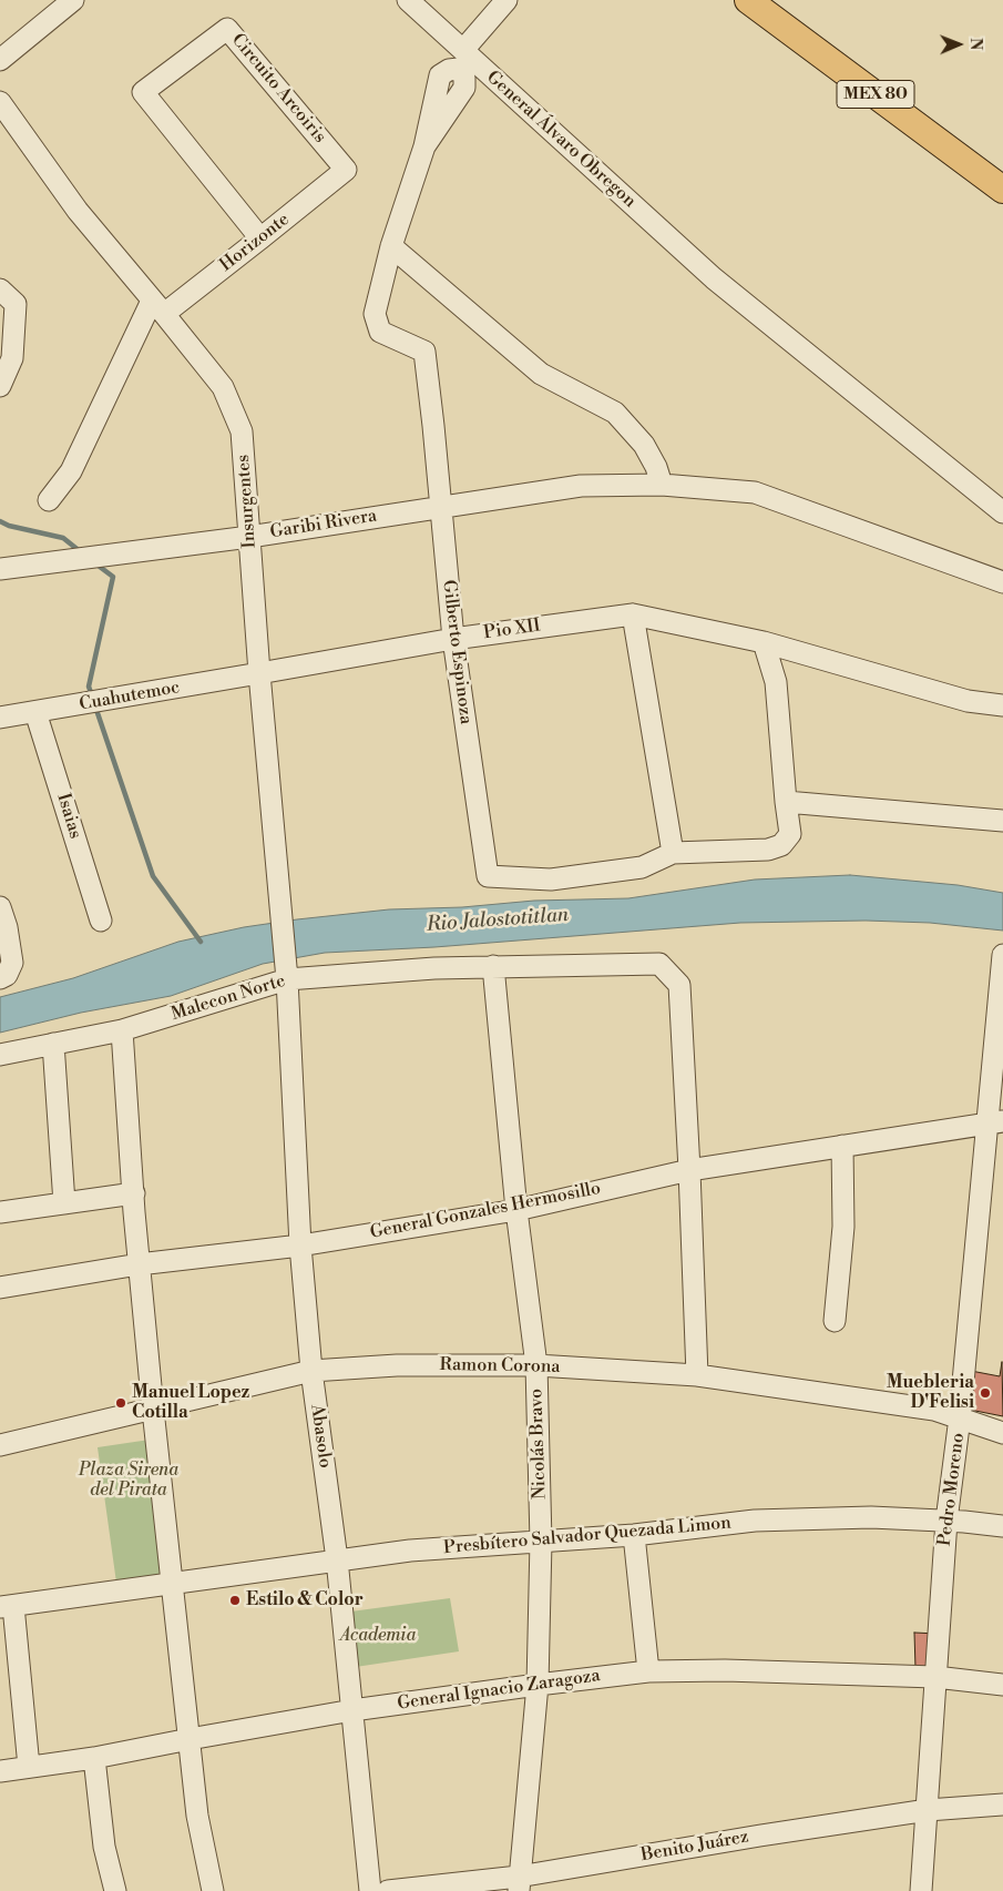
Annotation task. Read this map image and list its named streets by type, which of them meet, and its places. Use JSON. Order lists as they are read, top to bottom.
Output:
{
  "streets": {
    "main road": ["MEX 80"],
    "street": [
      "Circuito Arcoiris",
      "General Álvaro Obregon",
      "Horizonte",
      "Insurgentes",
      "Garibi Rivera",
      "Pio XII",
      "Gilberto Espinoza",
      "Cuahutemoc",
      "Isaias",
      "Malecon Norte",
      "General Gonzales Hermosillo",
      "Ramon Corona",
      "Abasolo",
      "Nicolás Bravo",
      "Pedro Moreno",
      "Presbítero Salvador Quezada Limon",
      "General Ignacio Zaragoza",
      "Benito Juárez"
    ]
  },
  "crossings": [
    ["Circuito Arcoiris", "Horizonte"],
    ["Horizonte", "Insurgentes"],
    ["Insurgentes", "Garibi Rivera"],
    ["Insurgentes", "Pio XII"],
    ["Insurgentes", "Cuahutemoc"],
    ["Insurgentes", "Malecon Norte"],
    ["Insurgentes", "Abasolo"],
    ["Garibi Rivera", "Gilberto Espinoza"],
    ["Pio XII", "Gilberto Espinoza"],
    ["Pio XII", "Cuahutemoc"],
    ["Cuahutemoc", "Isaias"],
    ["Malecon Norte", "General Gonzales Hermosillo"],
    ["Malecon Norte", "Ramon Corona"],
    ["Malecon Norte", "Abasolo"],
    ["Malecon Norte", "Nicolás Bravo"],
    ["General Gonzales Hermosillo", "Abasolo"],
    ["General Gonzales Hermosillo", "Nicolás Bravo"],
    ["General Gonzales Hermosillo", "Pedro Moreno"],
    ["Ramon Corona", "Abasolo"],
    ["Ramon Corona", "Nicolás Bravo"],
    ["Ramon Corona", "Pedro Moreno"],
    ["Abasolo", "Presbítero Salvador Quezada Limon"],
    ["Abasolo", "General Ignacio Zaragoza"],
    ["Nicolás Bravo", "Presbítero Salvador Quezada Limon"],
    ["Nicolás Bravo", "General Ignacio Zaragoza"],
    ["Nicolás Bravo", "Benito Juárez"],
    ["Pedro Moreno", "Presbítero Salvador Quezada Limon"],
    ["Pedro Moreno", "General Ignacio Zaragoza"],
    ["Pedro Moreno", "Benito Juárez"]
  ],
  "water": ["Rio Jalostotitlan"],
  "parks": ["Plaza Sirena del Pirata", "Academia"],
  "places": ["Muebleria D'Felisi", "Manuel Lopez Cotilla", "Estilo & Color"],
  "north": "right"
}
